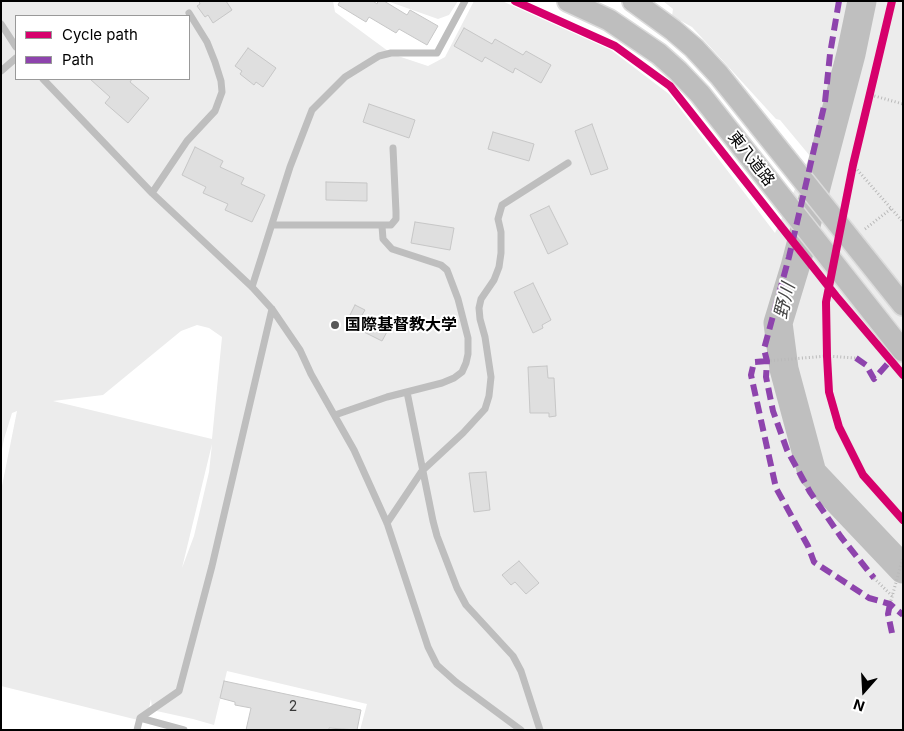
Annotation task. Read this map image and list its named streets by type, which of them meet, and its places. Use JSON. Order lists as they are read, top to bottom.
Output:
{
  "streets": {
    "main road": ["東八道路"]
  },
  "water": ["野川"],
  "places": ["国際基督教大学"],
  "house_numbers": ["2"],
  "legend": ["Cycle path", "Path"],
  "north": "bottom"
}
